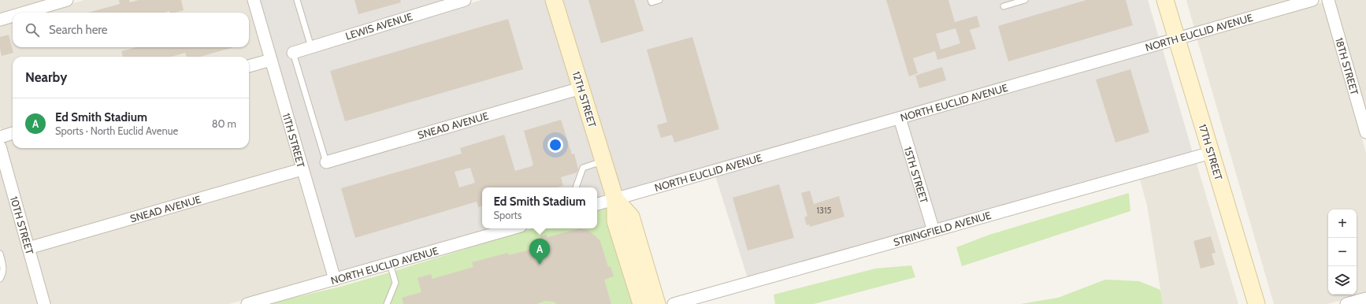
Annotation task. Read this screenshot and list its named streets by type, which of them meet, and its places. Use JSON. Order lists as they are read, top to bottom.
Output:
{
  "streets": {
    "street": [
      "LEWIS AVENUE",
      "NORTH EUCLID AVENUE",
      "18TH STREET",
      "12TH STREET",
      "SNEAD AVENUE",
      "11TH STREET",
      "17TH STREET",
      "15TH STREET",
      "10TH STREET",
      "STRINGFIELD AVENUE"
    ]
  },
  "crossings": [
    ["NORTH EUCLID AVENUE", "12TH STREET"],
    ["NORTH EUCLID AVENUE", "11TH STREET"],
    ["NORTH EUCLID AVENUE", "17TH STREET"],
    ["NORTH EUCLID AVENUE", "15TH STREET"],
    ["12TH STREET", "SNEAD AVENUE"],
    ["SNEAD AVENUE", "11TH STREET"],
    ["SNEAD AVENUE", "10TH STREET"],
    ["17TH STREET", "STRINGFIELD AVENUE"],
    ["15TH STREET", "STRINGFIELD AVENUE"]
  ],
  "house_numbers": ["1315"],
  "page": {
    "search": "Search here",
    "heading": "Nearby",
    "list": [
      {
        "mark": "A",
        "name": "Ed Smith Stadium",
        "note": "Sports · North Euclid Avenue",
        "value": "80 m"
      }
    ],
    "popup": ["Ed Smith Stadium", "Sports"],
    "map_buttons": ["+", "−"],
    "pins": "A"
  }
}
